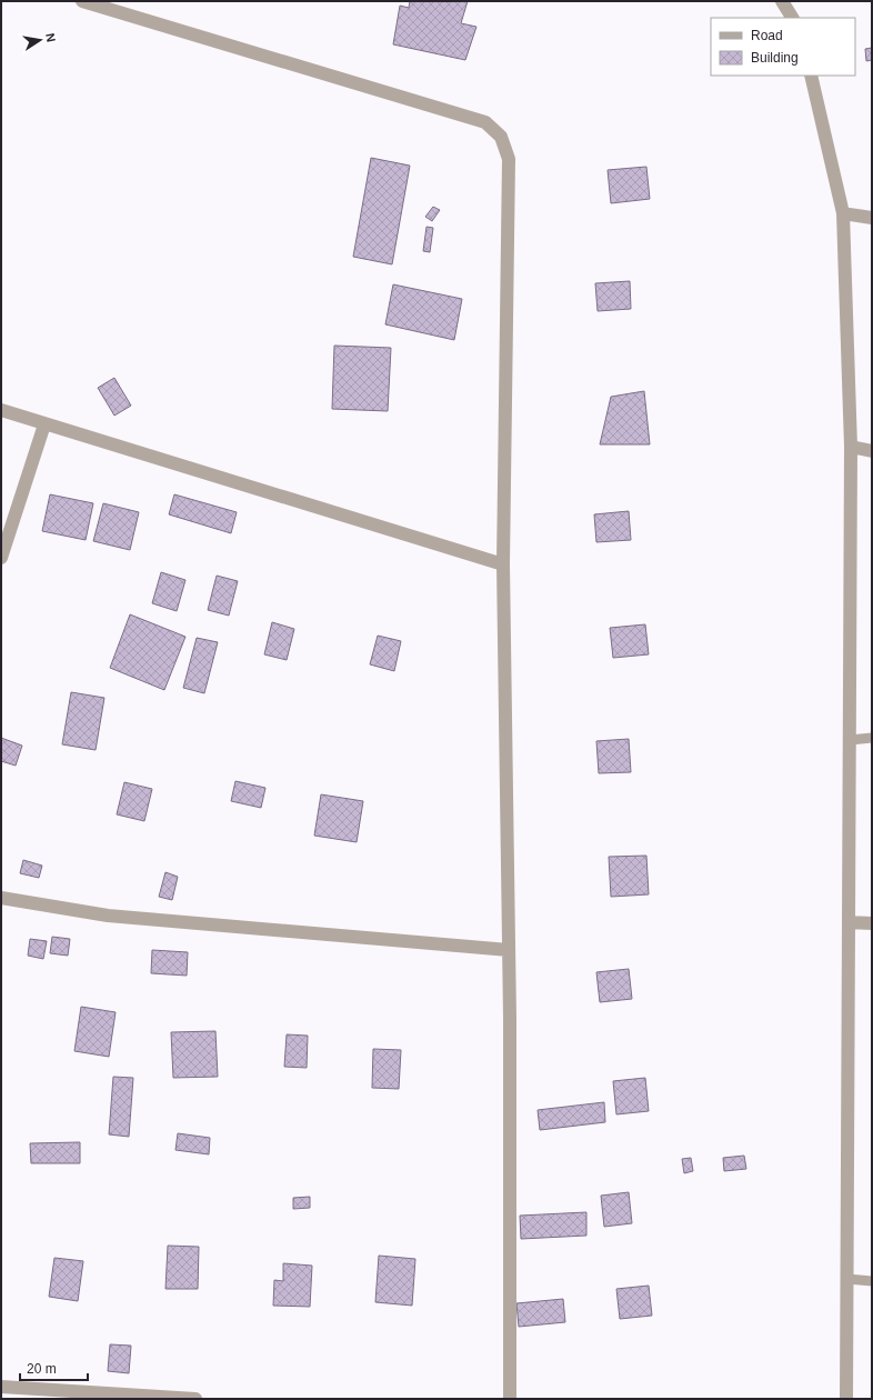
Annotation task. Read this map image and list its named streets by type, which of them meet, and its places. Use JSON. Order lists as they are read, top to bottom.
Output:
{
  "legend": ["Road", "Building"],
  "scale_bar": "20 m",
  "north": "right"
}
